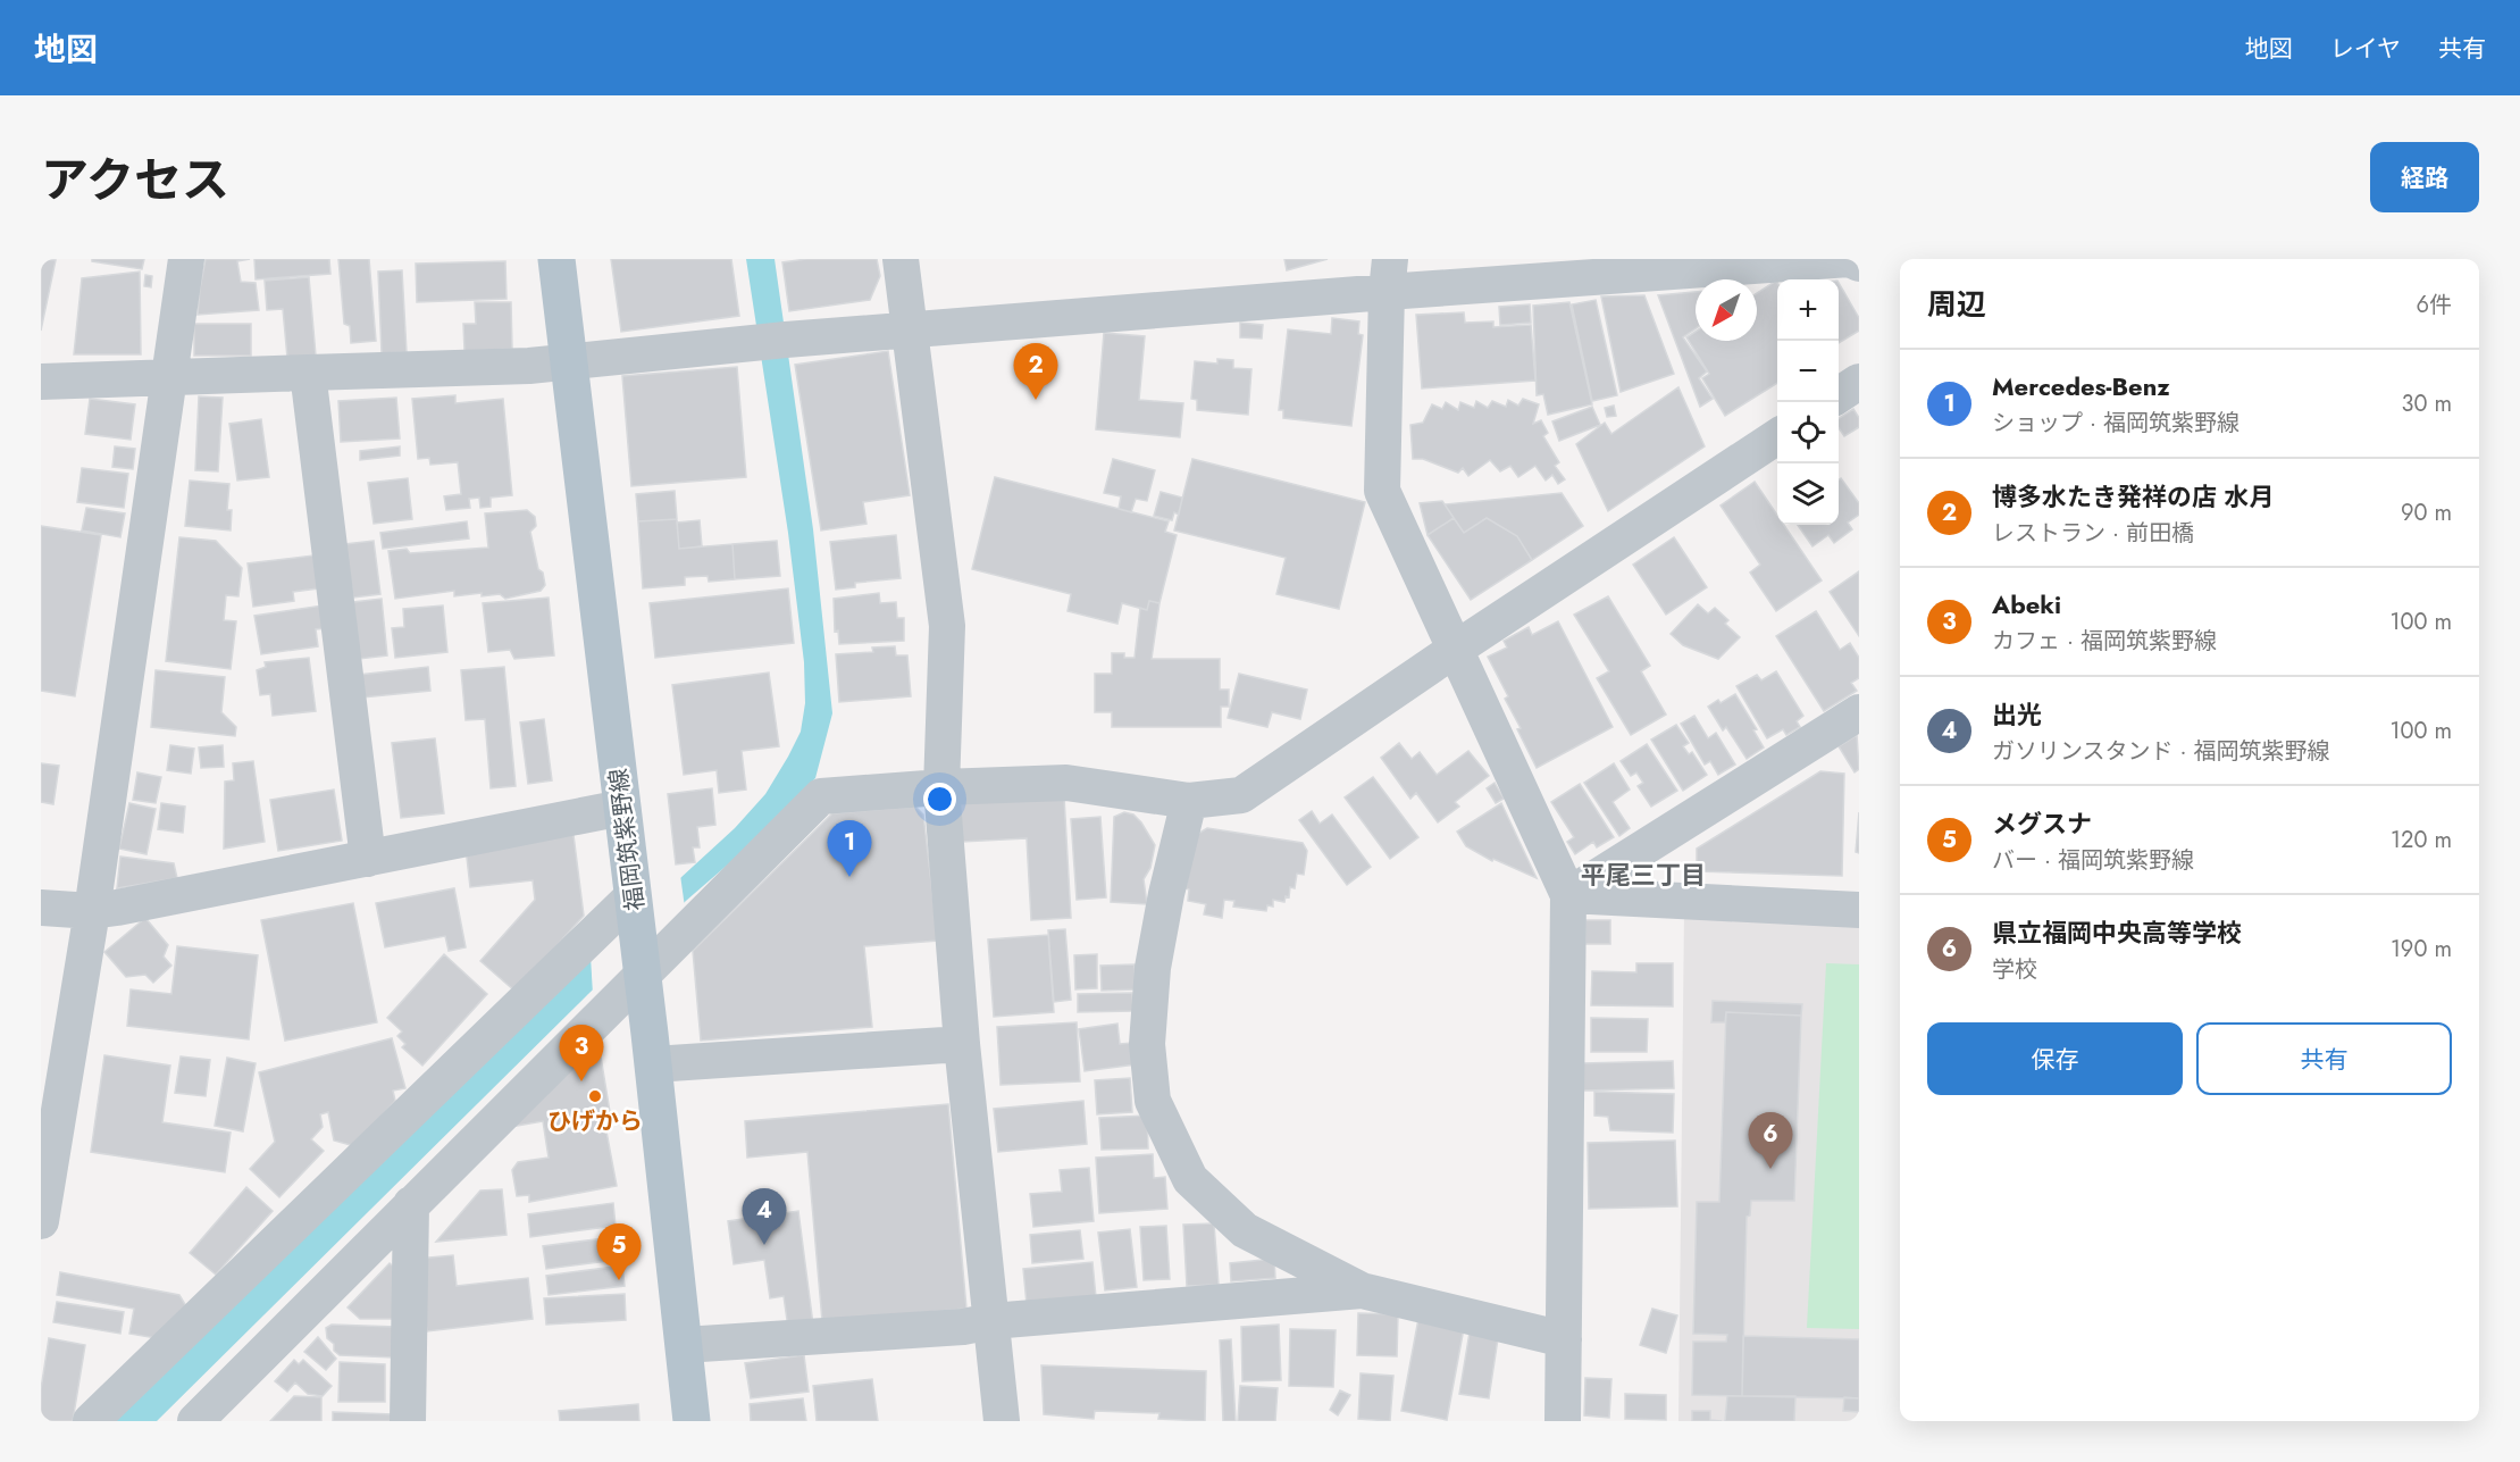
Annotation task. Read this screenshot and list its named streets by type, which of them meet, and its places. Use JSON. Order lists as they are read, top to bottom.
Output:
{
  "streets": {
    "main road": ["福岡筑紫野線"]
  },
  "districts": ["平尾三丁目"],
  "places": ["ひげから"],
  "north": "bottom left",
  "page": {
    "header": "地図",
    "nav": ["地図", "レイヤ", "共有"],
    "title": "アクセス",
    "buttons": [
      "経路",
      ["保存", "共有"]
    ],
    "heading": ["周辺", "6件"],
    "map_buttons": ["+", "−"],
    "pins": [
      "2",
      "1",
      "3",
      "6",
      "4",
      "5"
    ],
    "list": [
      {
        "mark": "1",
        "name": "Mercedes-Benz",
        "note": "ショップ · 福岡筑紫野線",
        "value": "30 m"
      },
      {
        "mark": "2",
        "name": "博多水たき発祥の店 水月",
        "note": "レストラン · 前田橋",
        "value": "90 m"
      },
      {
        "mark": "3",
        "name": "Abeki",
        "note": "カフェ · 福岡筑紫野線",
        "value": "100 m"
      },
      {
        "mark": "4",
        "name": "出光",
        "note": "ガソリンスタンド · 福岡筑紫野線",
        "value": "100 m"
      },
      {
        "mark": "5",
        "name": "メグスナ",
        "note": "バー · 福岡筑紫野線",
        "value": "120 m"
      },
      {
        "mark": "6",
        "name": "県立福岡中央高等学校",
        "note": "学校",
        "value": "190 m"
      }
    ]
  }
}
